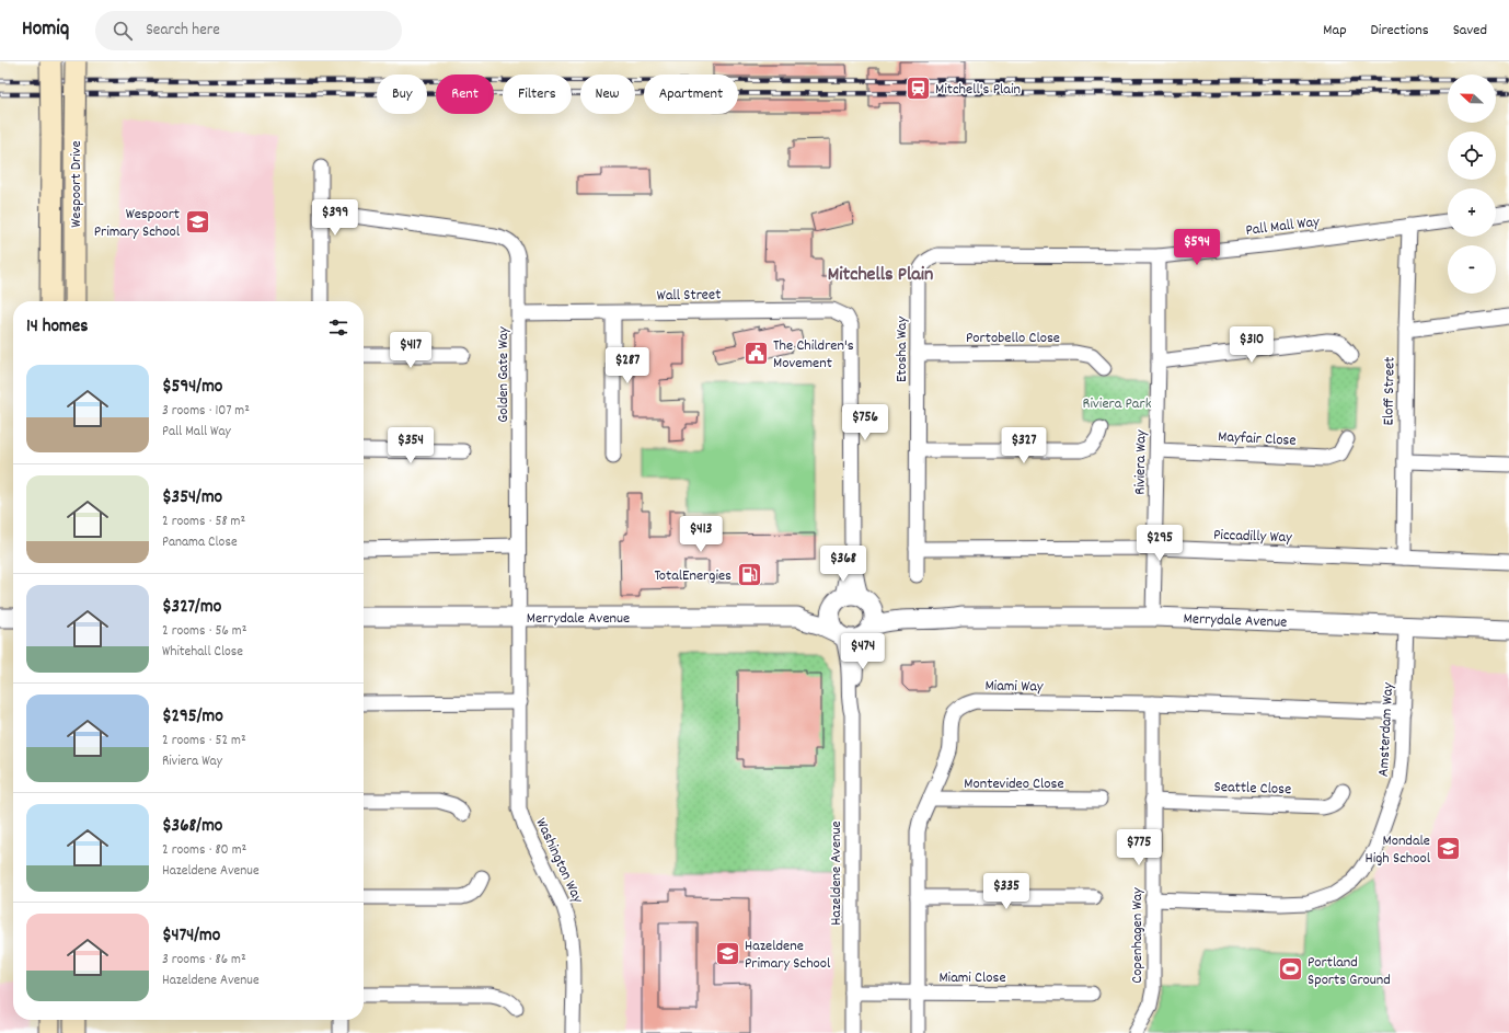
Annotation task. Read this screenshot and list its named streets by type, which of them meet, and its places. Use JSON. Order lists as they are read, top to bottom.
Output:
{
  "streets": {
    "main road": ["Wespoort Drive"],
    "street": [
      "Pall Mall Way",
      "Wall Street",
      "Portobello Close",
      "Etosha Way",
      "Golden Gate Way",
      "Eloff Street",
      "Mayfair Close",
      "Riviera Way",
      "Piccadilly Way",
      "Merrydale Avenue",
      "Miami Way",
      "Amsterdam Way",
      "Montevideo Close",
      "Seattle Close",
      "Washington Way",
      "Hazeldene Avenue",
      "Copenhagen Way",
      "Miami Close"
    ]
  },
  "crossings": [
    ["Pall Mall Way", "Etosha Way"],
    ["Pall Mall Way", "Eloff Street"],
    ["Pall Mall Way", "Riviera Way"],
    ["Wall Street", "Golden Gate Way"],
    ["Portobello Close", "Etosha Way"],
    ["Etosha Way", "Piccadilly Way"],
    ["Golden Gate Way", "Merrydale Avenue"],
    ["Golden Gate Way", "Washington Way"],
    ["Eloff Street", "Piccadilly Way"],
    ["Mayfair Close", "Riviera Way"],
    ["Riviera Way", "Piccadilly Way"],
    ["Riviera Way", "Merrydale Avenue"],
    ["Merrydale Avenue", "Amsterdam Way"],
    ["Merrydale Avenue", "Hazeldene Avenue"],
    ["Miami Way", "Amsterdam Way"],
    ["Miami Way", "Montevideo Close"],
    ["Miami Way", "Copenhagen Way"],
    ["Miami Way", "Miami Close"],
    ["Amsterdam Way", "Copenhagen Way"],
    ["Seattle Close", "Copenhagen Way"],
    ["Hazeldene Avenue", "Miami Close"]
  ],
  "districts": ["Mitchells Plain"],
  "parks": ["Riviera Park"],
  "places": {
    "station": ["Mitchell's Plain"],
    "school or university": ["Wespoort Primary School", "Mondale High School", "Hazeldene Primary School"],
    "public building": ["The Children's Movement"],
    "fuel station": ["TotalEnergies"],
    "sports": ["Portland Sports Ground"]
  },
  "north": "left",
  "page": {
    "header": "Homiq",
    "search": "Search here",
    "nav": ["Map", "Directions", "Saved"],
    "map_buttons": ["+", "−"],
    "chip": [
      "Buy",
      "Rent",
      "Filters",
      "New",
      "Apartment"
    ],
    "price": [
      "$399",
      "$594",
      "$310",
      "$417",
      "$287",
      "$756",
      "$354",
      "$327",
      "$413",
      "$295",
      "$368",
      "$474",
      "$775",
      "$335"
    ],
    "heading": "14 homes",
    "list": [
      {
        "name": "$594/mo",
        "note": "3 rooms · 107 m² · Pall Mall Way"
      },
      {
        "name": "$354/mo",
        "note": "2 rooms · 58 m² · Panama Close"
      },
      {
        "name": "$327/mo",
        "note": "2 rooms · 56 m² · Whitehall Close"
      },
      {
        "name": "$295/mo",
        "note": "2 rooms · 52 m² · Riviera Way"
      },
      {
        "name": "$368/mo",
        "note": "2 rooms · 80 m² · Hazeldene Avenue"
      },
      {
        "name": "$474/mo",
        "note": "3 rooms · 86 m² · Hazeldene Avenue"
      }
    ]
  }
}
